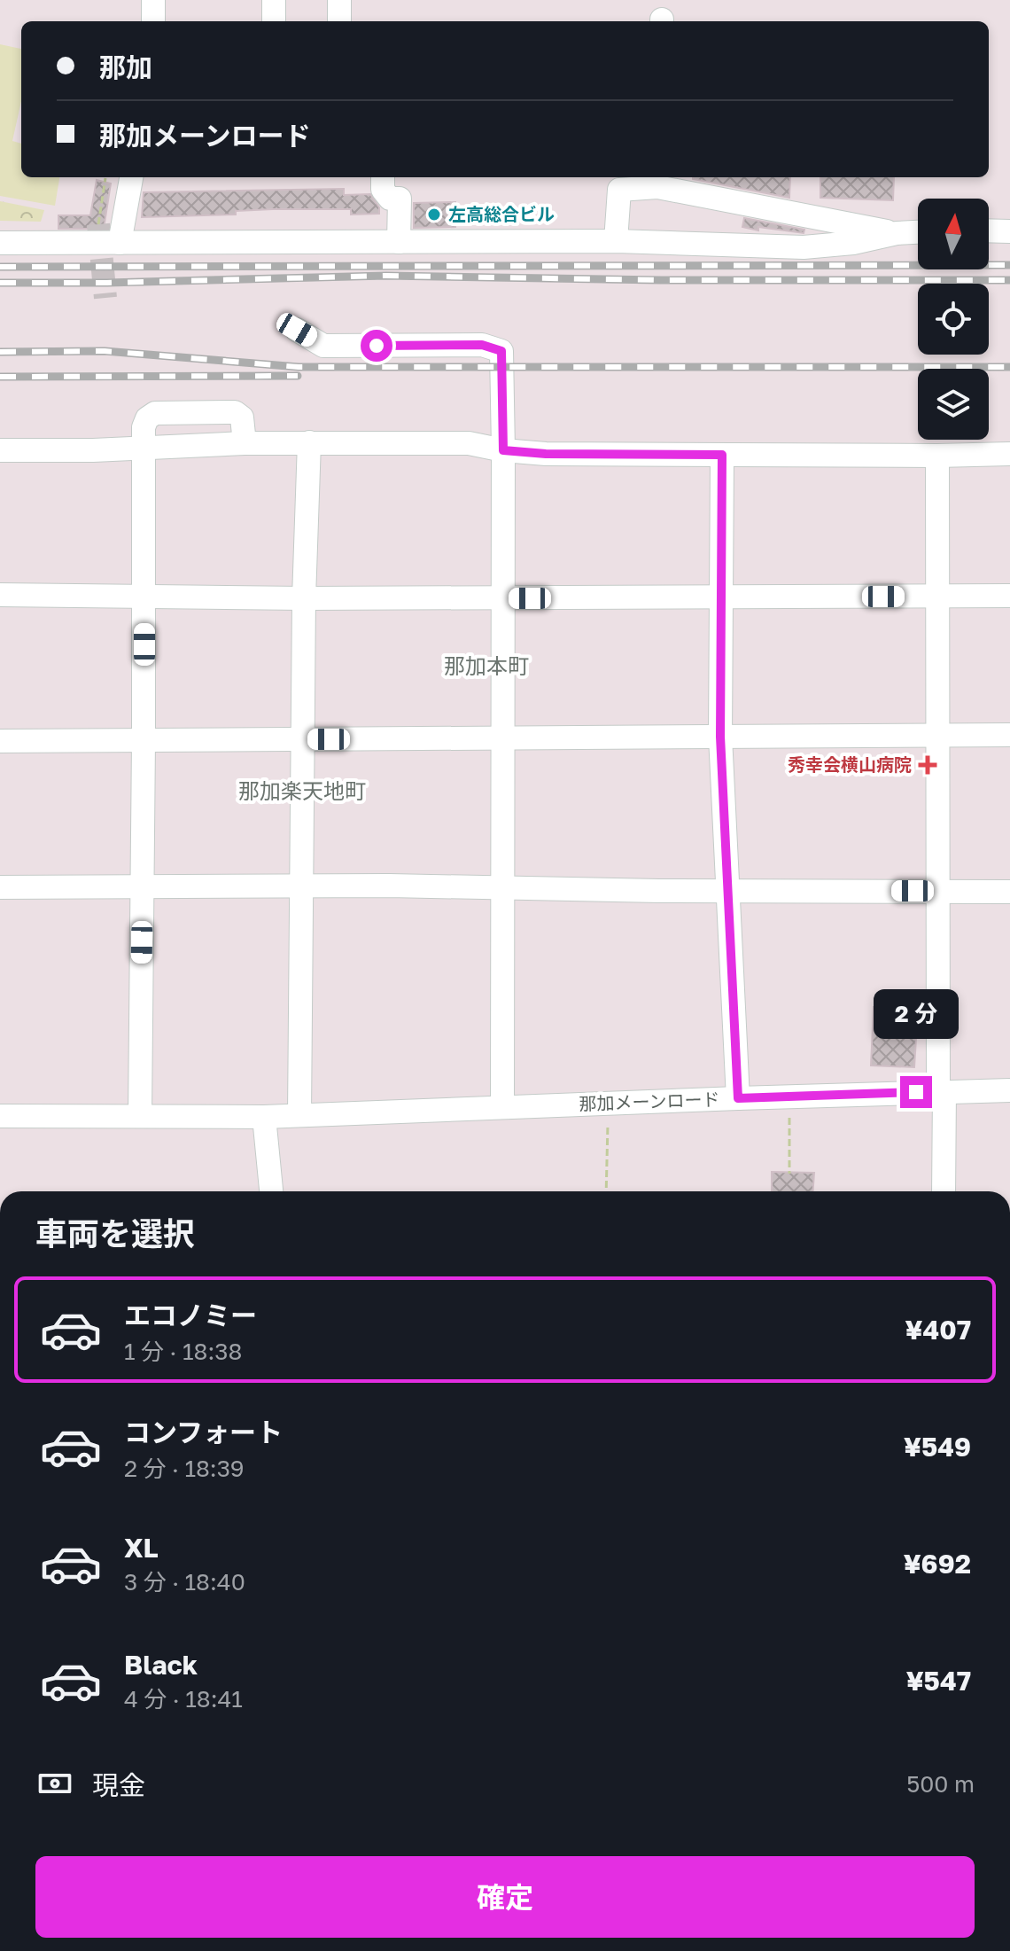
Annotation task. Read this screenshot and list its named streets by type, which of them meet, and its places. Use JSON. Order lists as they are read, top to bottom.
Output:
{
  "streets": {
    "street": ["那加メーンロード"]
  },
  "districts": ["那加本町", "那加楽天地町"],
  "places": {
    "other": ["左高総合ビル"],
    "health": ["秀幸会横山病院"]
  },
  "north": "top",
  "page": {
    "banner": ["那加", "那加メーンロード"],
    "bubble": "2 分",
    "heading": "車両を選択",
    "list": [
      {
        "name": "エコノミー",
        "note": "1 分 · 18:38",
        "value": "¥407"
      },
      {
        "name": "コンフォート",
        "note": "2 分 · 18:39",
        "value": "¥549"
      },
      {
        "name": "XL",
        "note": "3 分 · 18:40",
        "value": "¥692"
      },
      {
        "name": "Black",
        "note": "4 分 · 18:41",
        "value": "¥547"
      }
    ],
    "pay": ["現金", "500 m"],
    "buttons": "確定"
  }
}
